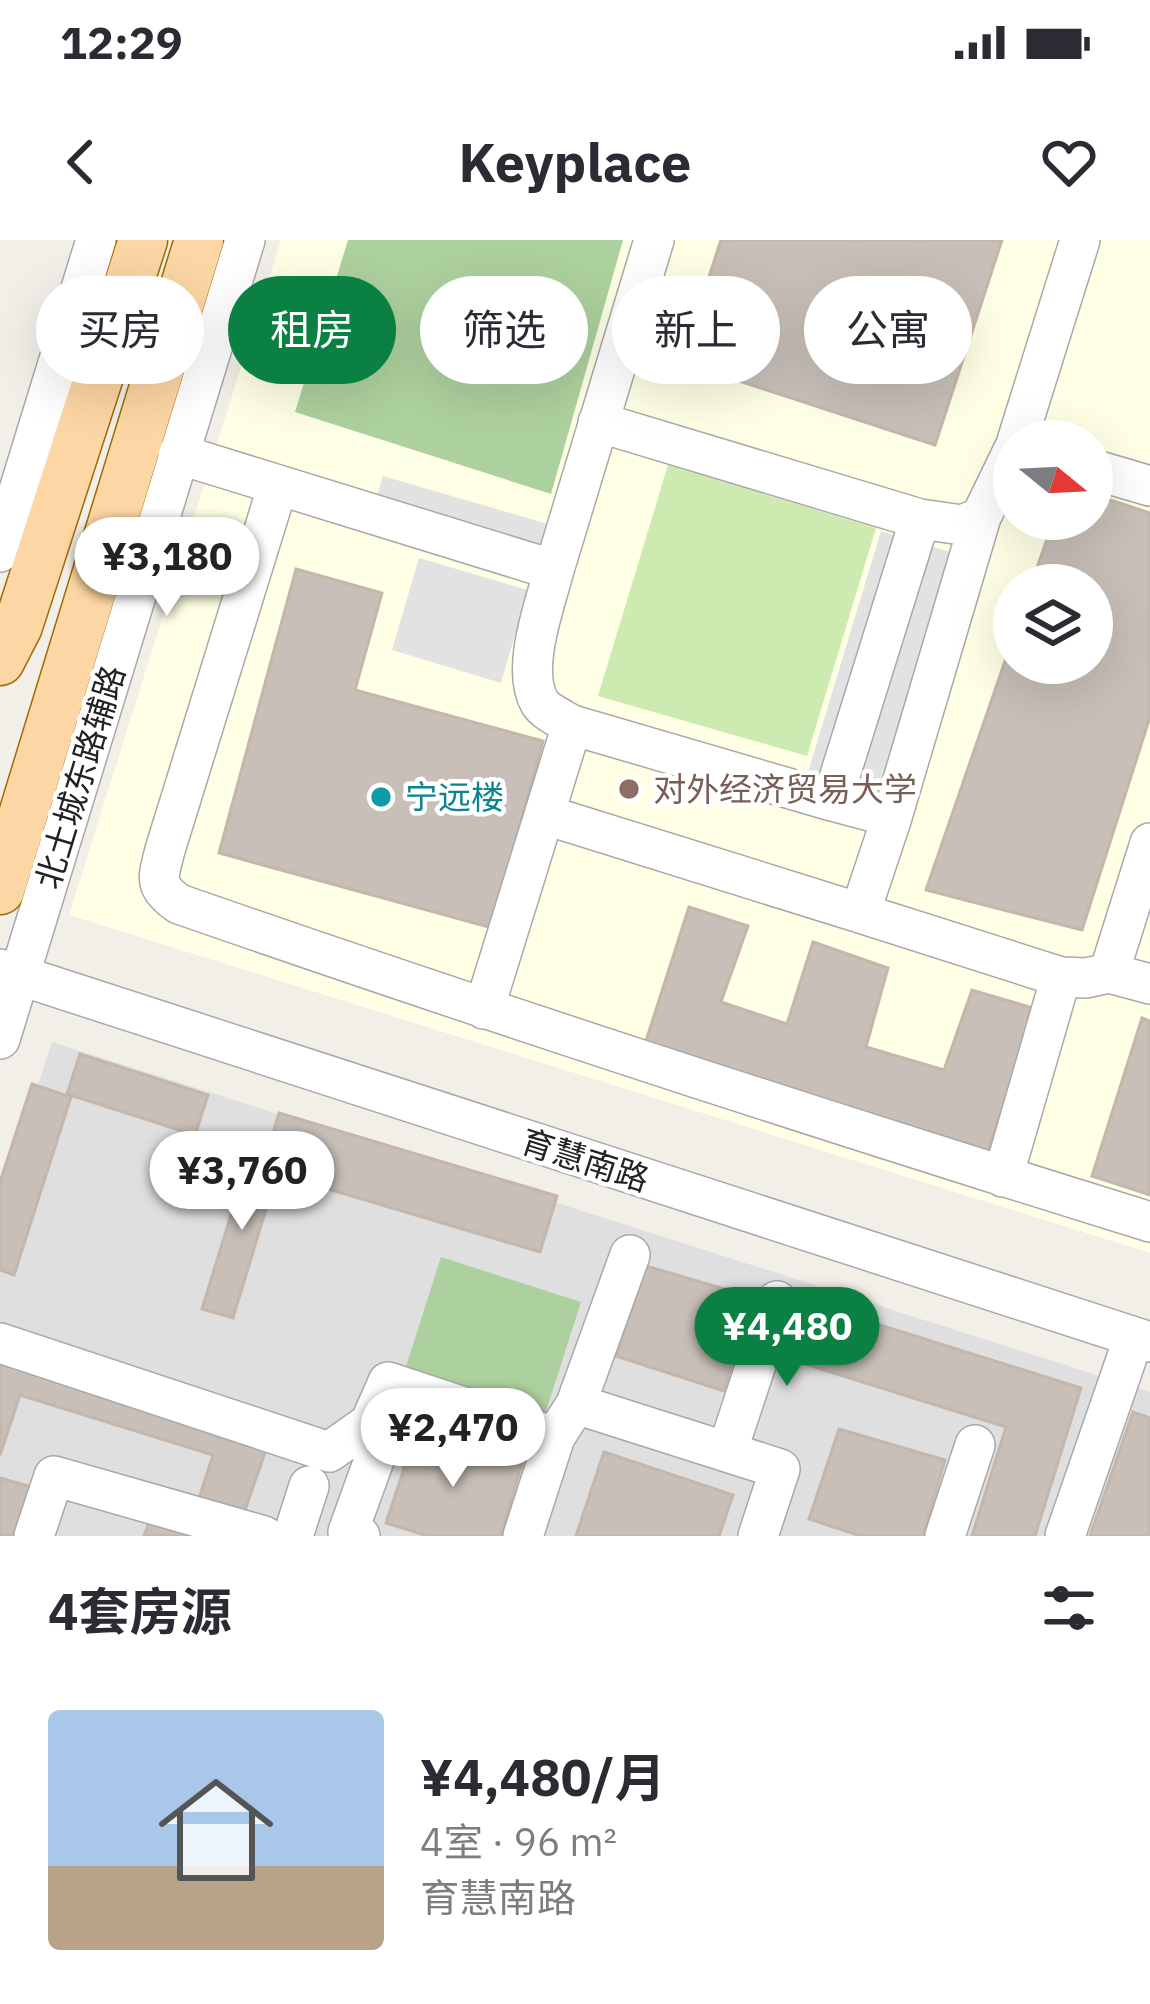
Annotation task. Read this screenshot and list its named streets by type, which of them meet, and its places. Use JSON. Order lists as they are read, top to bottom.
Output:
{
  "streets": {
    "street": ["北土城东路辅路", "育慧南路"]
  },
  "crossings": [
    ["北土城东路辅路", "育慧南路"]
  ],
  "places": ["对外经济贸易大学", "宁远楼"],
  "north": "right",
  "page": {
    "status": "12:29",
    "header": "Keyplace",
    "chip": [
      "买房",
      "租房",
      "筛选",
      "新上",
      "公寓"
    ],
    "price": [
      "¥3,180",
      "¥3,760",
      "¥4,480",
      "¥2,470"
    ],
    "heading": "4套房源",
    "list": [
      {
        "name": "¥4,480/月",
        "note": "4室 · 96 m² · 育慧南路"
      }
    ]
  }
}
